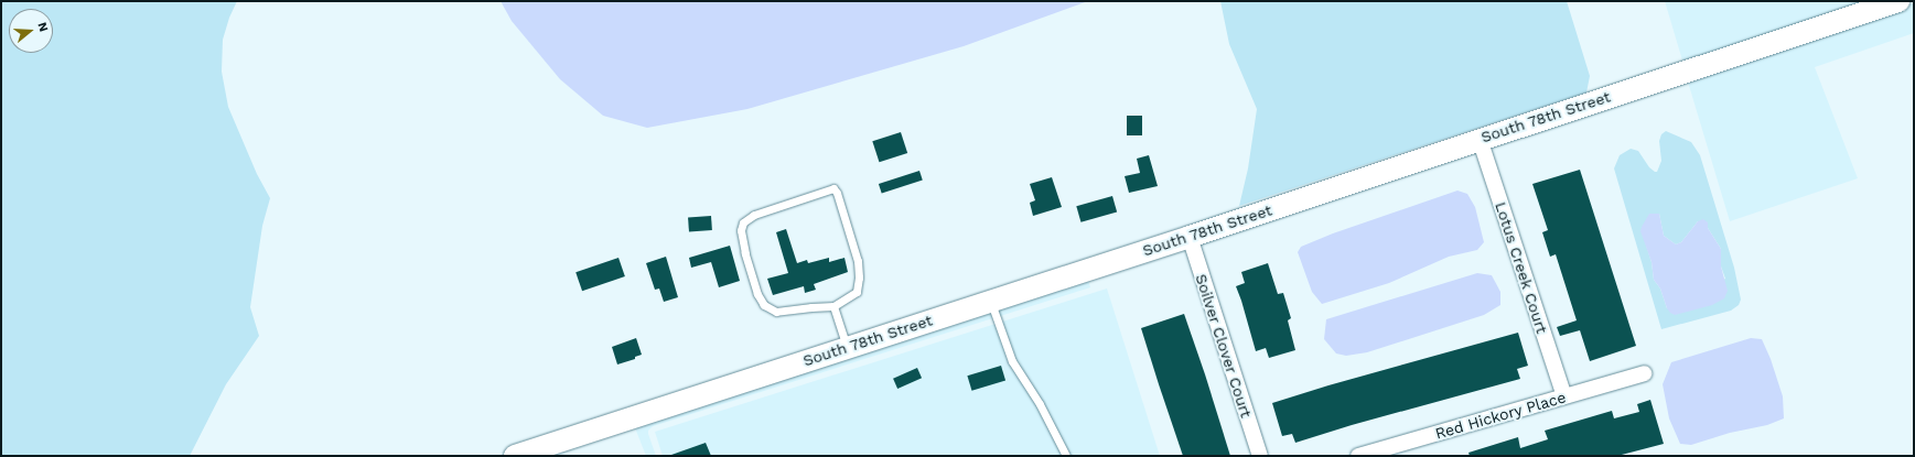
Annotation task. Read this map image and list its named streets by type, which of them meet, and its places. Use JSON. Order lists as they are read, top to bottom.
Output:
{
  "streets": {
    "street": [
      "South 78th Street",
      "Lotus Creek Court",
      "Soilver Clover Court",
      "Red Hickory Place"
    ]
  },
  "crossings": [
    ["South 78th Street", "Lotus Creek Court"],
    ["South 78th Street", "Soilver Clover Court"],
    ["Lotus Creek Court", "Red Hickory Place"]
  ],
  "north": "right"
}
